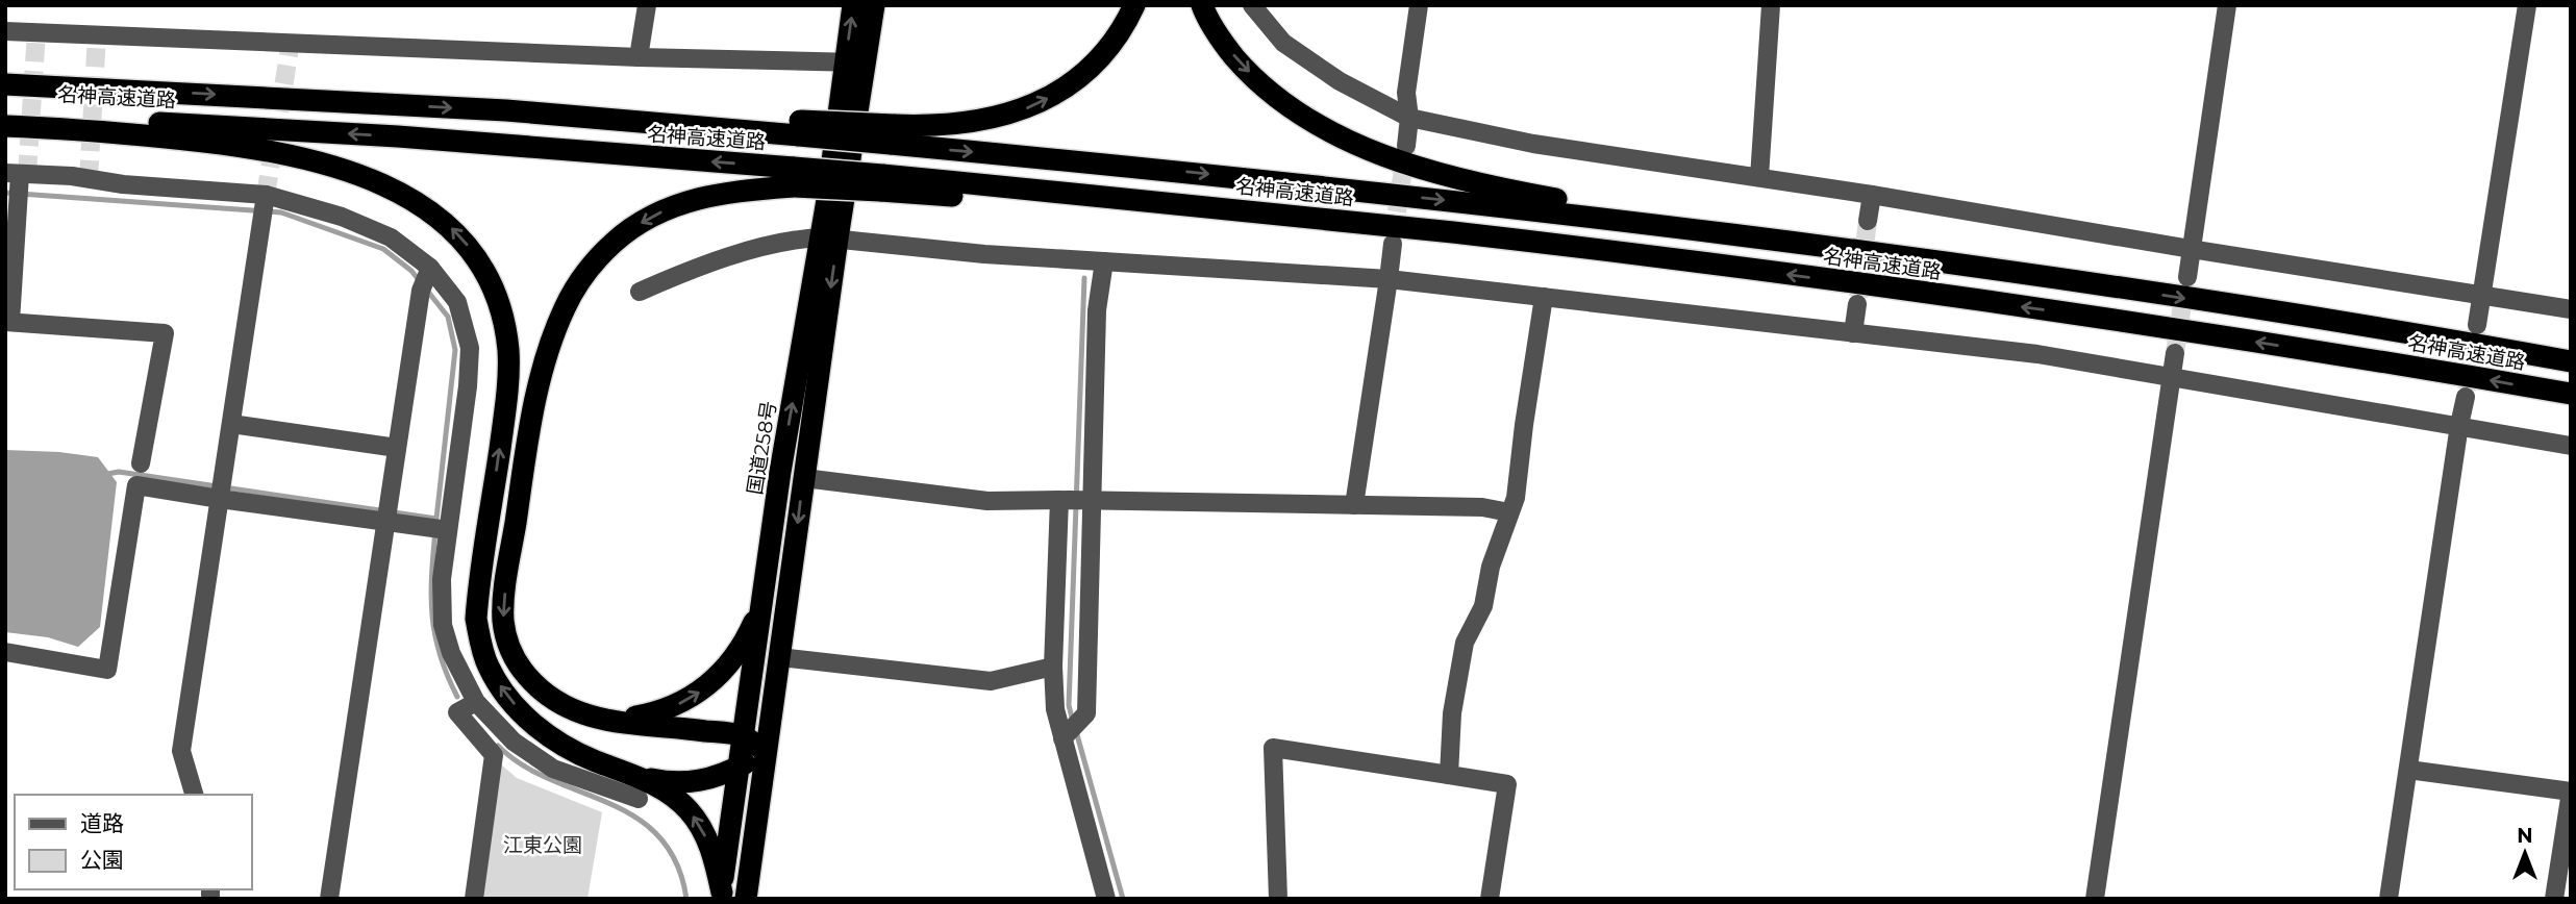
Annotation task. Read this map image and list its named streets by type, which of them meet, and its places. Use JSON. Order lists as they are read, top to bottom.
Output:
{
  "streets": {
    "highway": ["名神高速道路", "国道258号"]
  },
  "parks": ["江東公園"],
  "legend": ["道路", "公園"],
  "north": "top"
}
